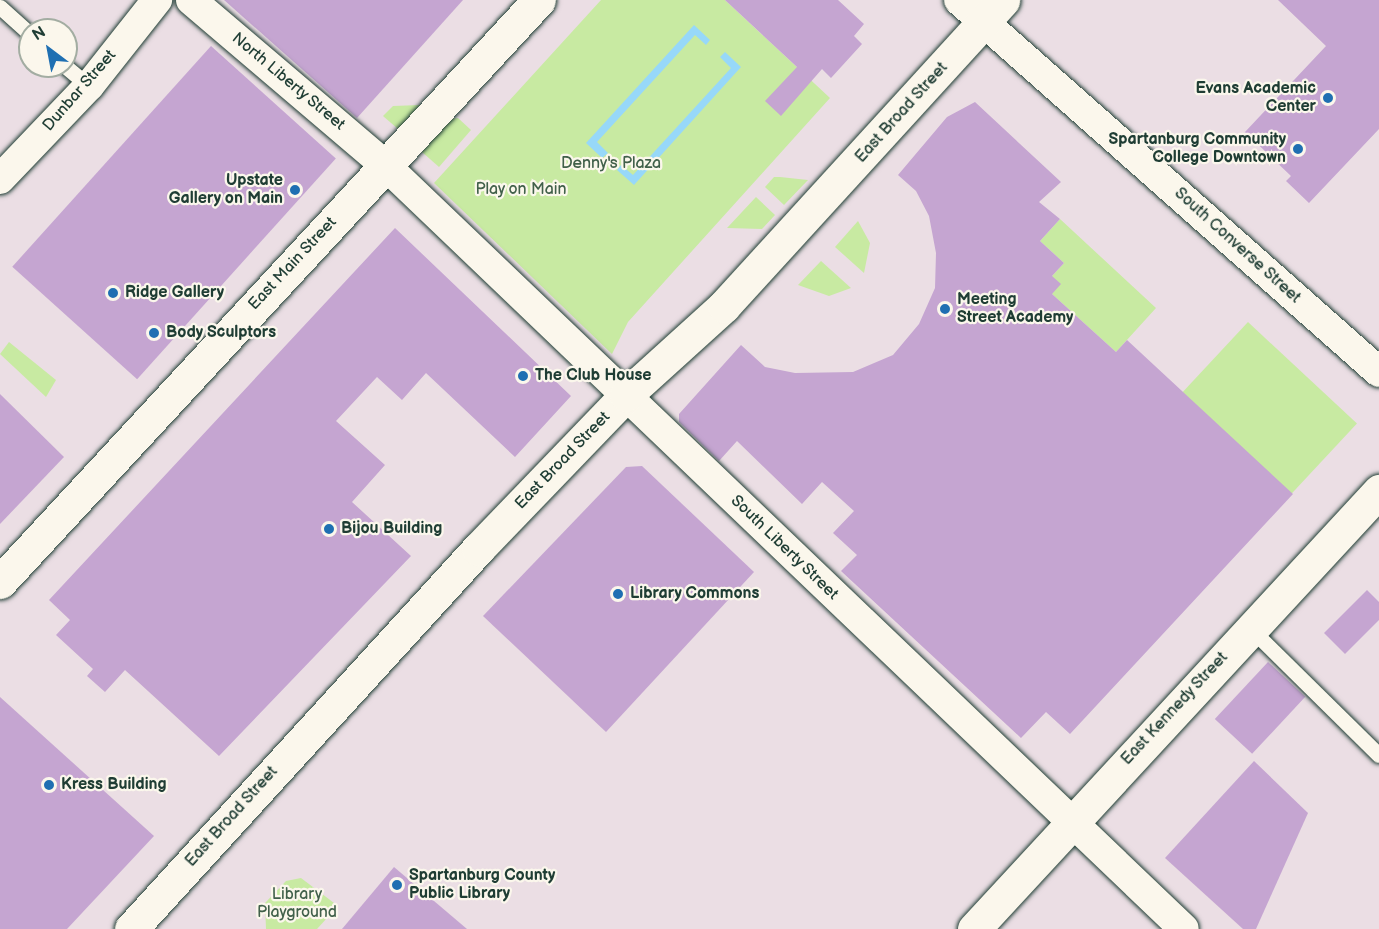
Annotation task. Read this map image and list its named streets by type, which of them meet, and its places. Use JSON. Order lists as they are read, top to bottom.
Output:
{
  "streets": {
    "street": [
      "North Liberty Street",
      "Dunbar Street",
      "East Broad Street",
      "South Converse Street",
      "East Main Street",
      "South Liberty Street",
      "East Kennedy Street"
    ]
  },
  "crossings": [
    ["North Liberty Street", "East Main Street"],
    ["North Liberty Street", "South Liberty Street"],
    ["East Broad Street", "South Converse Street"],
    ["East Broad Street", "South Liberty Street"],
    ["East Main Street", "South Liberty Street"],
    ["South Liberty Street", "East Kennedy Street"]
  ],
  "parks": ["Denny's Plaza", "Play on Main", "Library Playground"],
  "places": [
    "Evans Academic Center",
    "Spartanburg Community College Downtown",
    "Upstate Gallery on Main",
    "Ridge Gallery",
    "Meeting Street Academy",
    "Body Sculptors",
    "The Club House",
    "Bijou Building",
    "Library Commons",
    "Kress Building",
    "Spartanburg County Public Library"
  ],
  "north": "top left"
}
